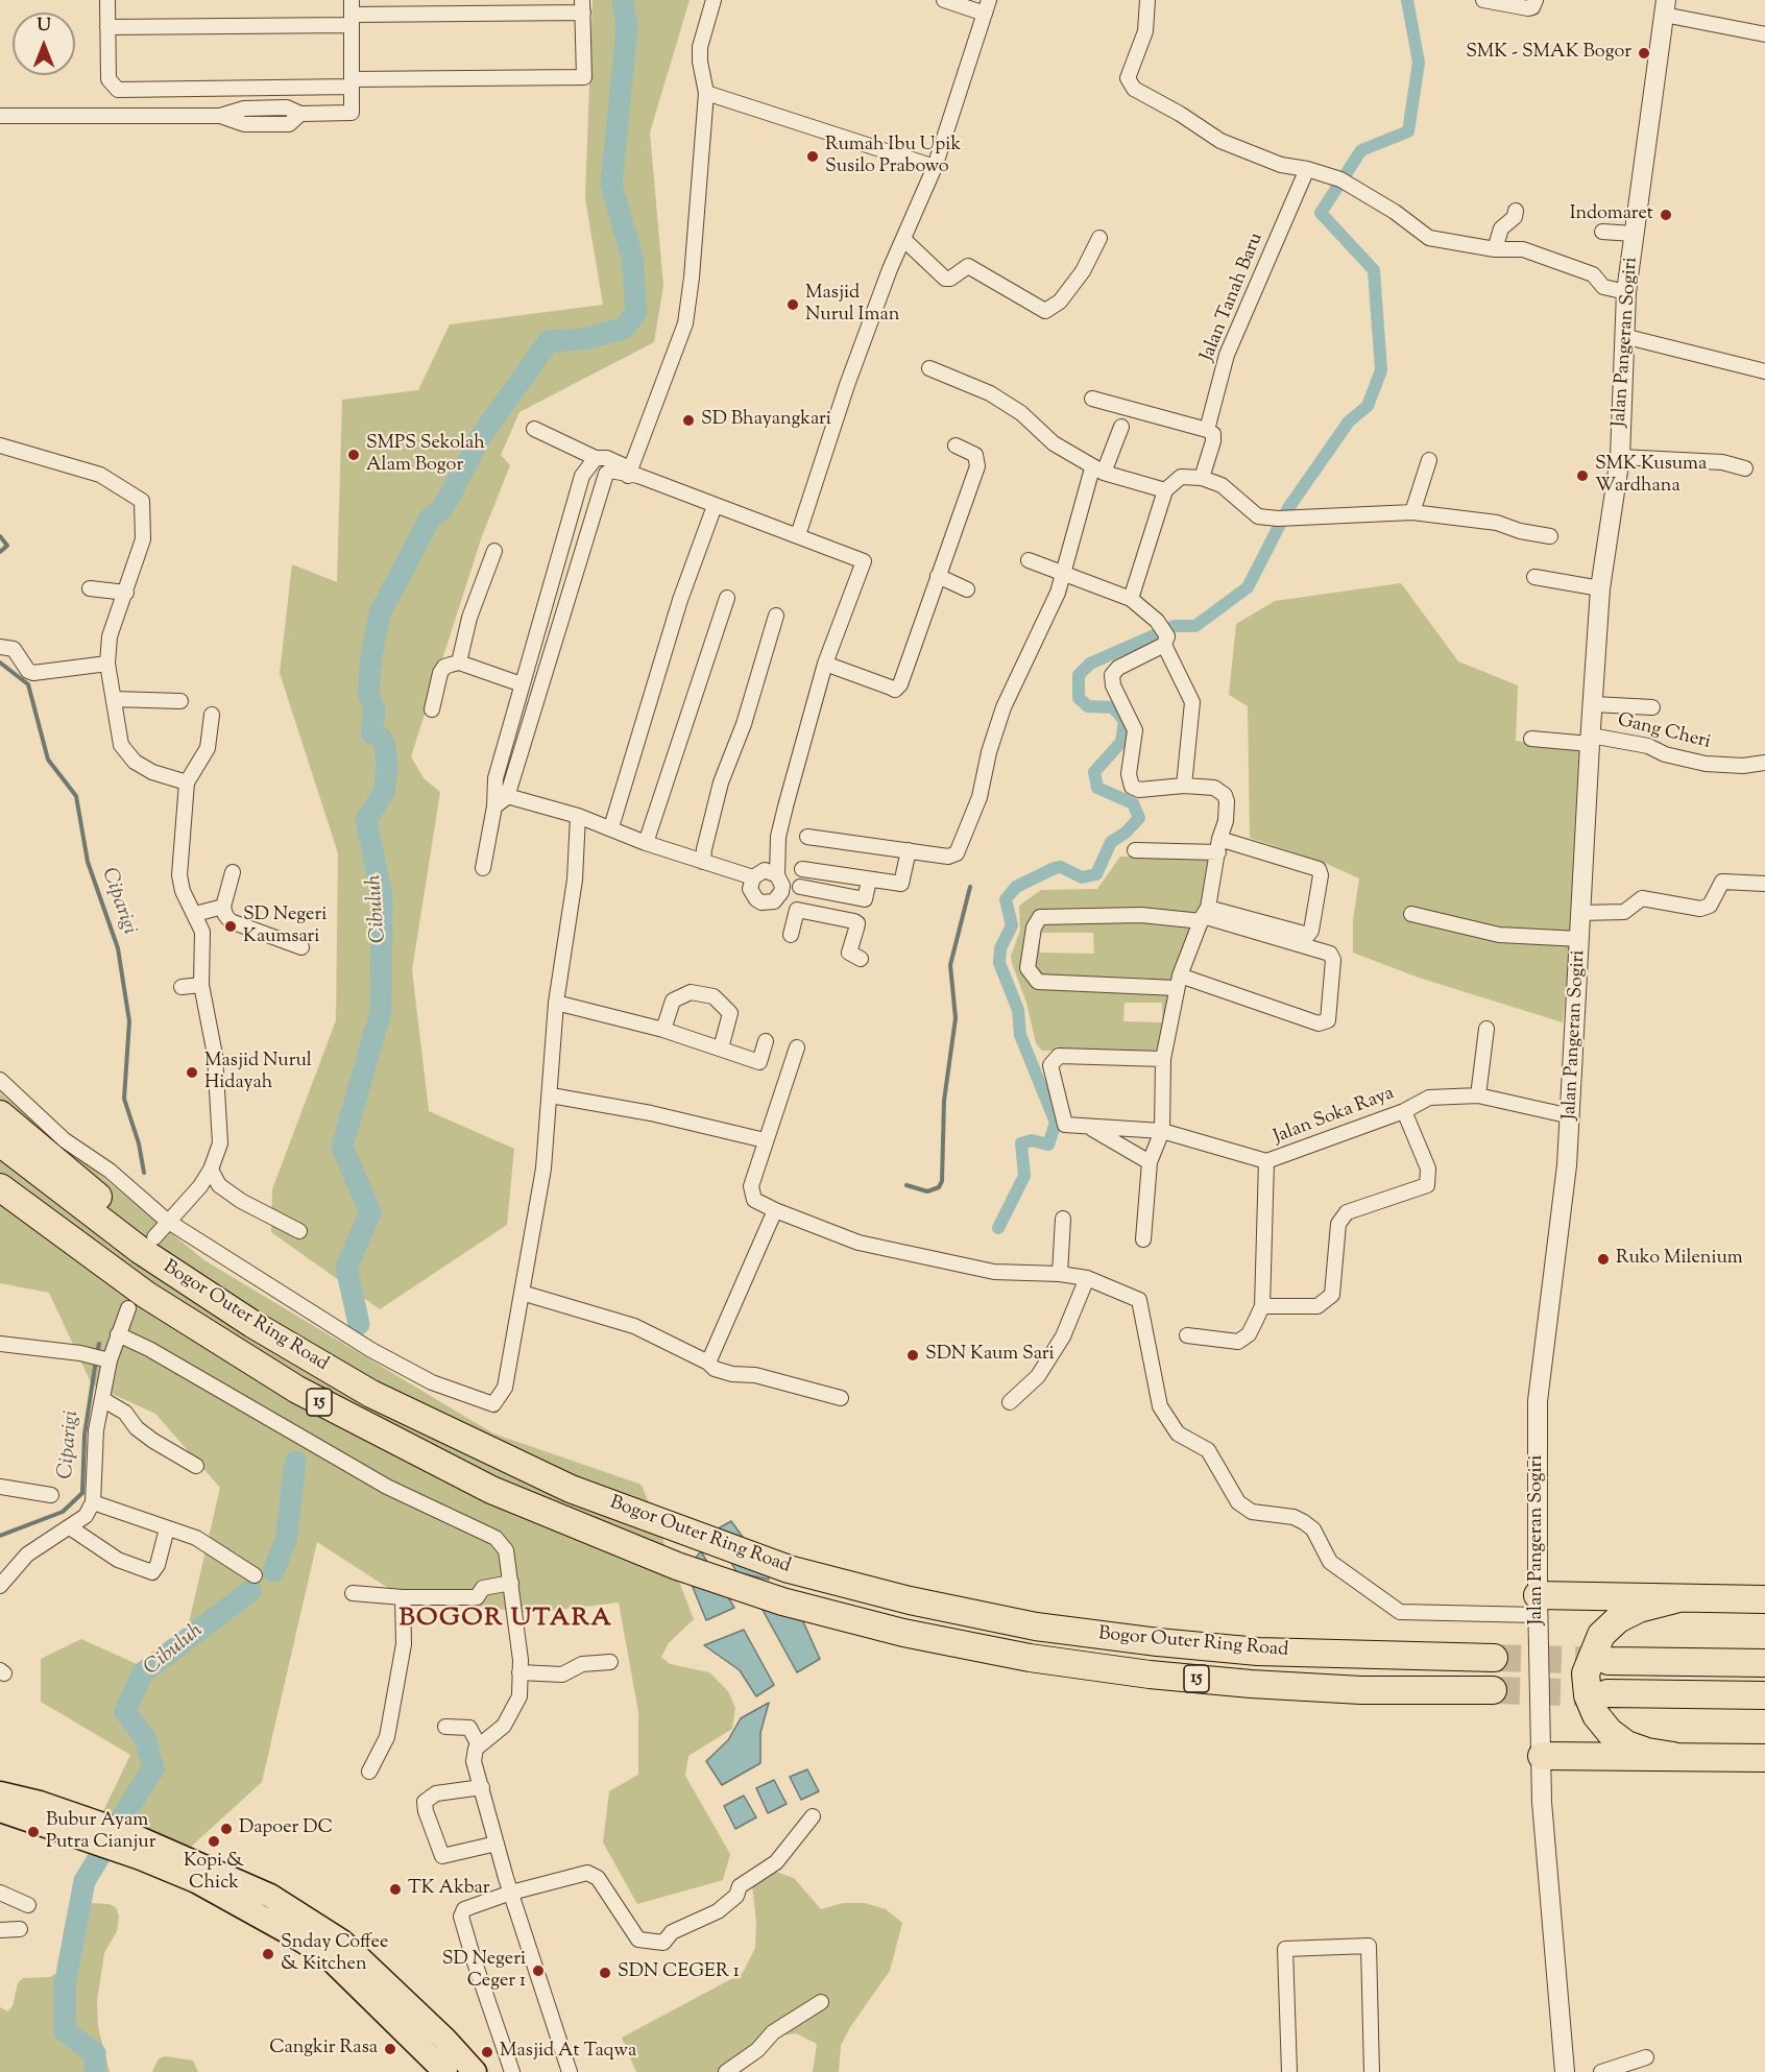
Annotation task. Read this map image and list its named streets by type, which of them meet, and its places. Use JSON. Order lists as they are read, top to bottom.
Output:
{
  "streets": {
    "highway": ["Bogor Outer Ring Road", "15"],
    "street": [
      "Jalan Tanah Baru",
      "Jalan Pangeran Sogiri",
      "Gang Cheri",
      "Jalan Soka Raya"
    ]
  },
  "crossings": [
    ["Jalan Pangeran Sogiri", "Gang Cheri"],
    ["Jalan Pangeran Sogiri", "Jalan Soka Raya"]
  ],
  "districts": ["BOGOR UTARA"],
  "water": ["Ciparigi", "Cibuluh"],
  "places": [
    "SMK - SMAK Bogor",
    "Rumah Ibu Upik Susilo Prabowo",
    "Indomaret",
    "Masjid Nurul Iman",
    "SD Bhayangkari",
    "SMPS Sekolah Alam Bogor",
    "SMK Kusuma Wardhana",
    "SD Negeri Kaumsari",
    "Masjid Nurul Hidayah",
    "Ruko Milenium",
    "SDN Kaum Sari",
    "Dapoer DC",
    "Bubur Ayam Putra Cianjur",
    "Kopi & Chick",
    "TK Akbar",
    "Snday Coffee & Kitchen",
    "SD Negeri Ceger 1",
    "SDN CEGER 1",
    "Cangkir Rasa",
    "Masjid At Taqwa"
  ],
  "north": "top"
}
